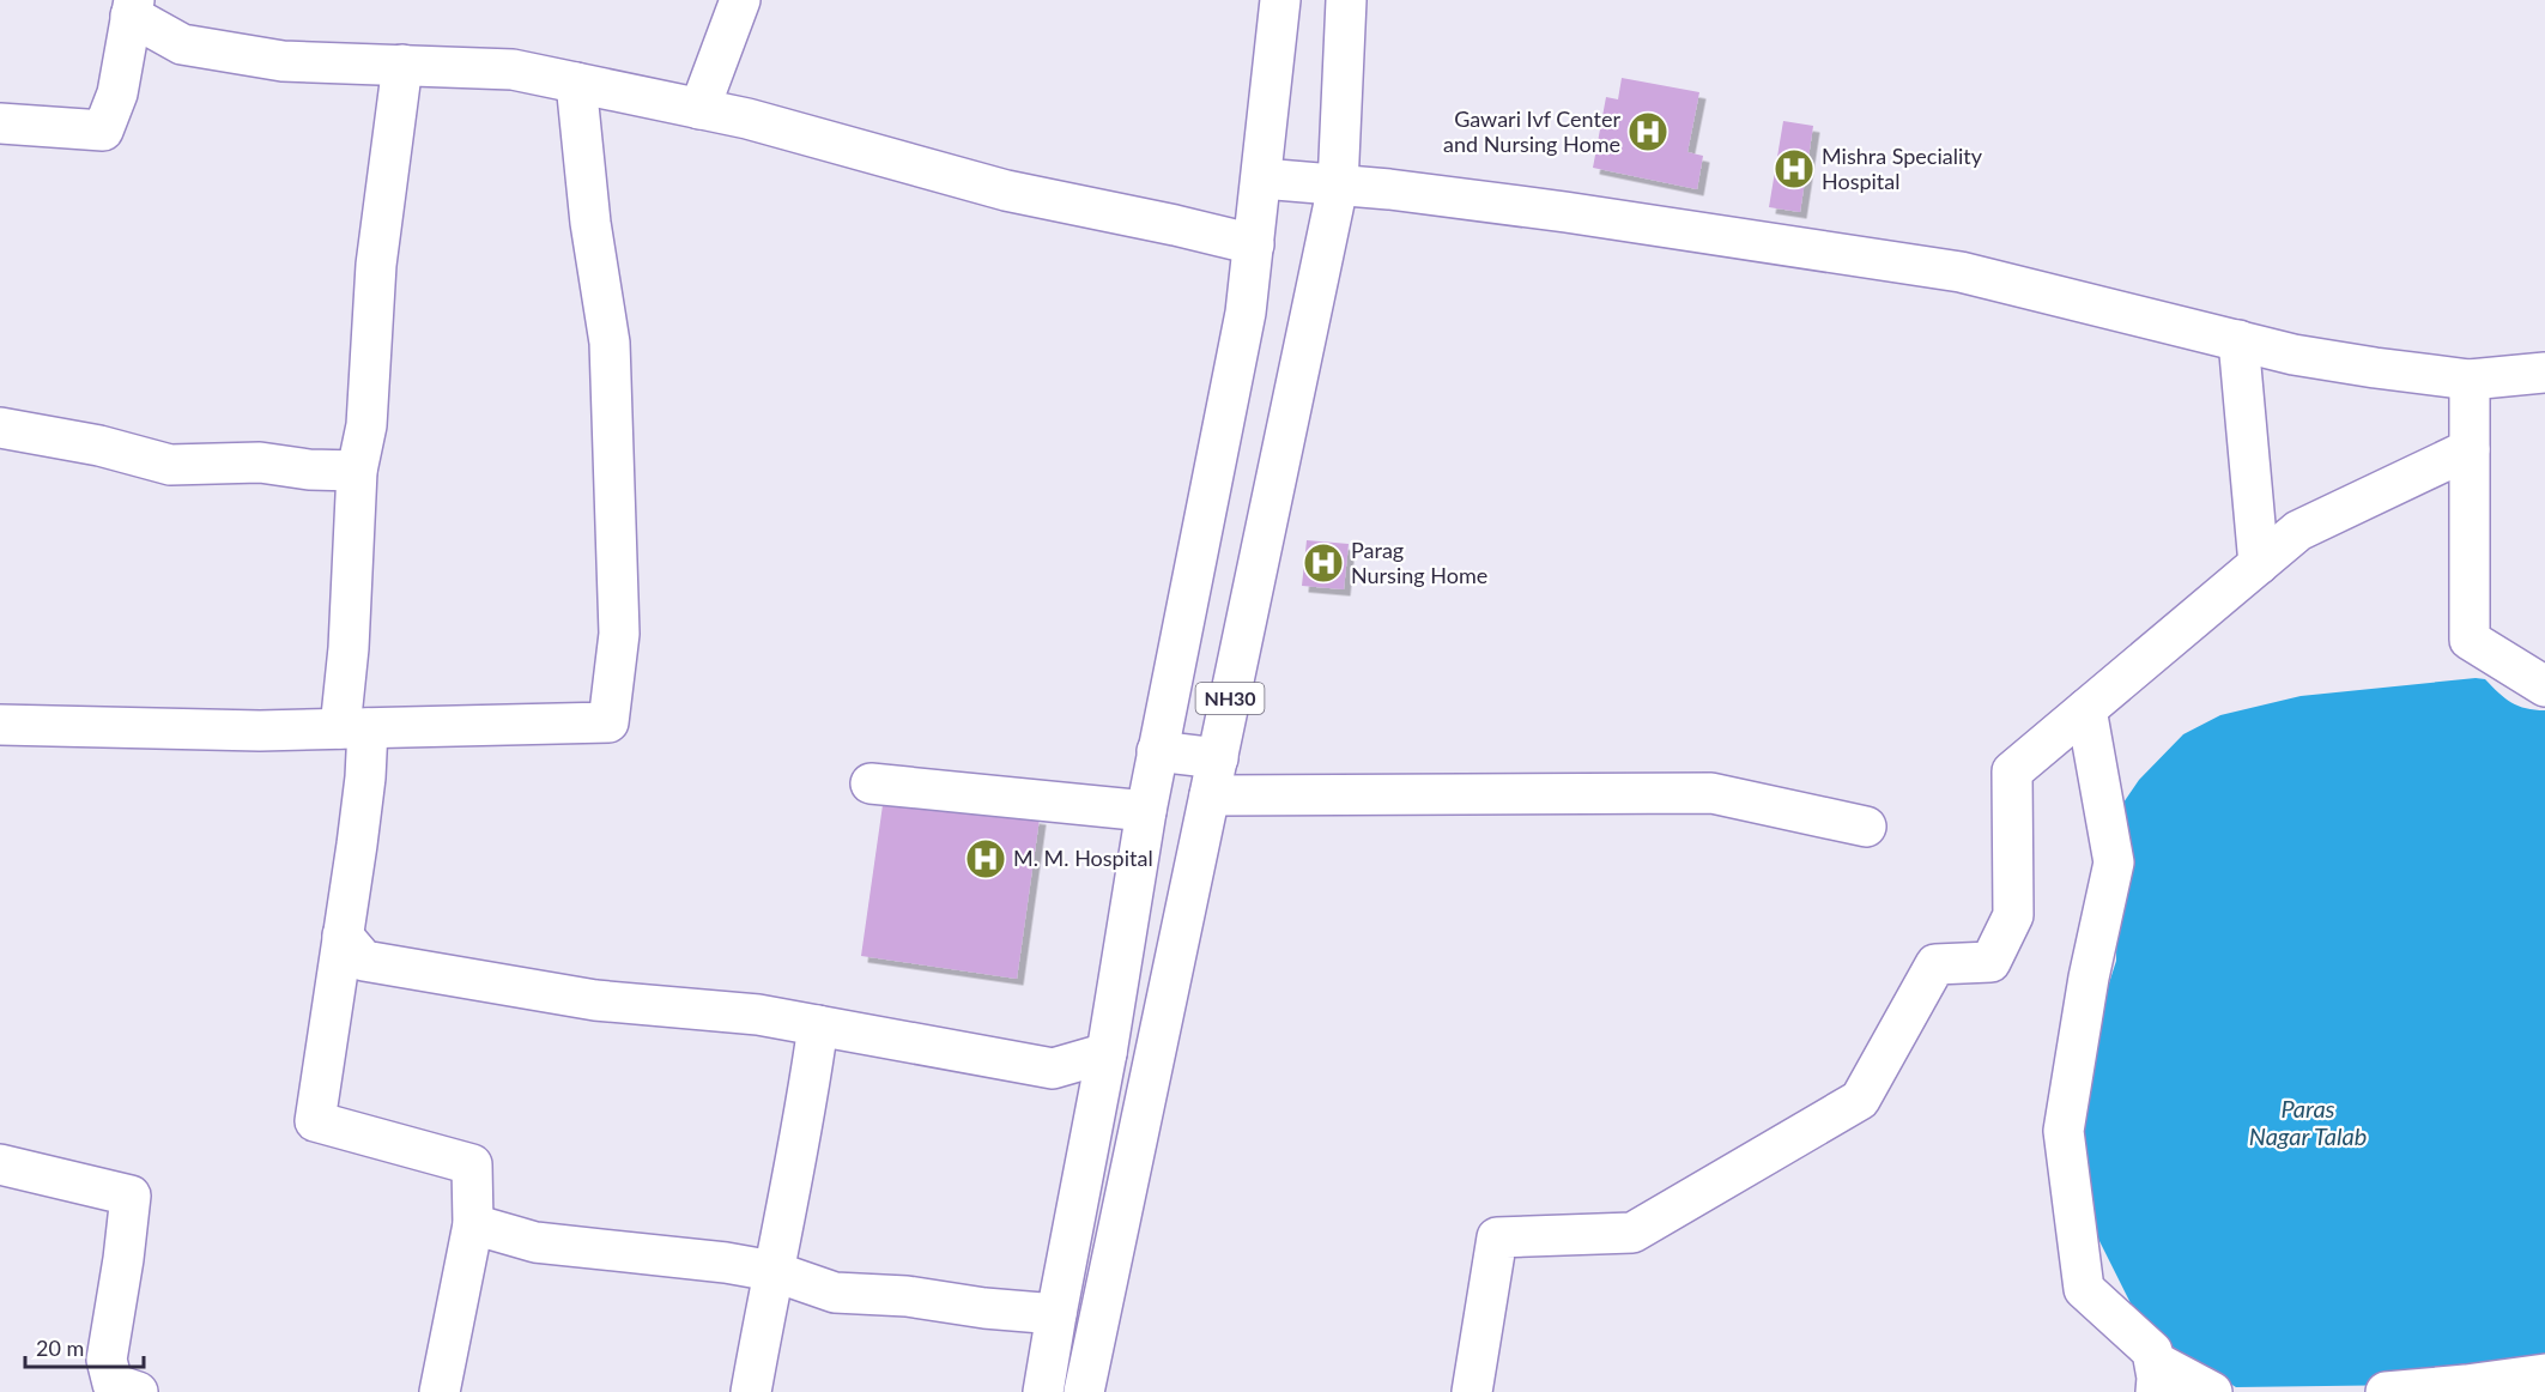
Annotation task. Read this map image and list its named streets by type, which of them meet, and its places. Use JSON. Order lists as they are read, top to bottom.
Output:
{
  "streets": {
    "main road": ["NH30"]
  },
  "water": ["Paras Nagar Talab"],
  "places": {
    "hospital": [
      "Gawari Ivf Center and Nursing Home",
      "Mishra Speciality Hospital",
      "Parag Nursing Home",
      "M. M. Hospital"
    ]
  },
  "scale_bar": "20 m"
}
